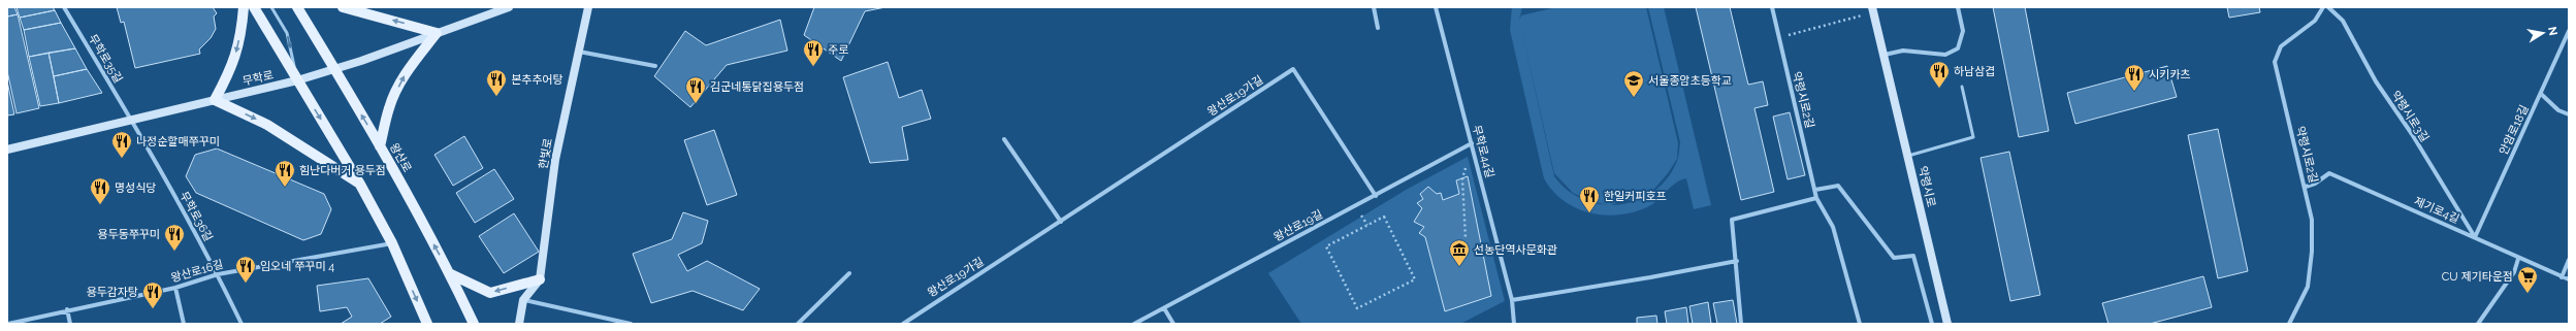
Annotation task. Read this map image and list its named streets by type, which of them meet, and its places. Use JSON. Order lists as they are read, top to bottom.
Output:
{
  "streets": {
    "main road": [
      "무학로",
      "한빛로",
      "왕산로",
      "약령시로"
    ],
    "street": [
      "무학로35길",
      "왕산로19가길",
      "약령시로2길",
      "약령시로3길",
      "안암로18길",
      "무학로44길",
      "제기로4길",
      "무학로36길",
      "왕산로19길",
      "왕산로16길"
    ]
  },
  "crossings": [
    ["무학로35길", "무학로"],
    ["무학로35길", "무학로36길"],
    ["무학로", "왕산로"],
    ["무학로", "무학로36길"],
    ["왕산로19가길", "왕산로19길"],
    ["약령시로2길", "제기로4길"],
    ["약령시로3길", "안암로18길"],
    ["약령시로3길", "제기로4길"],
    ["안암로18길", "제기로4길"],
    ["무학로44길", "왕산로19길"],
    ["무학로36길", "왕산로16길"]
  ],
  "places": {
    "restaurant": [
      "주로",
      "하남삼겹",
      "시키카츠",
      "본추추어탕",
      "김군네통닭집용두점",
      "나정순할매쭈꾸미",
      "힘난다버거 용두점",
      "명성식당",
      "한일커피호프",
      "용두동쭈꾸미",
      "임오네 쭈꾸미 4",
      "용두감자탕"
    ],
    "school or university": ["서울종암초등학교"],
    "museum": ["선농단역사문화관"],
    "supermarket": ["CU 제기타운점"]
  },
  "north": "right"
}
